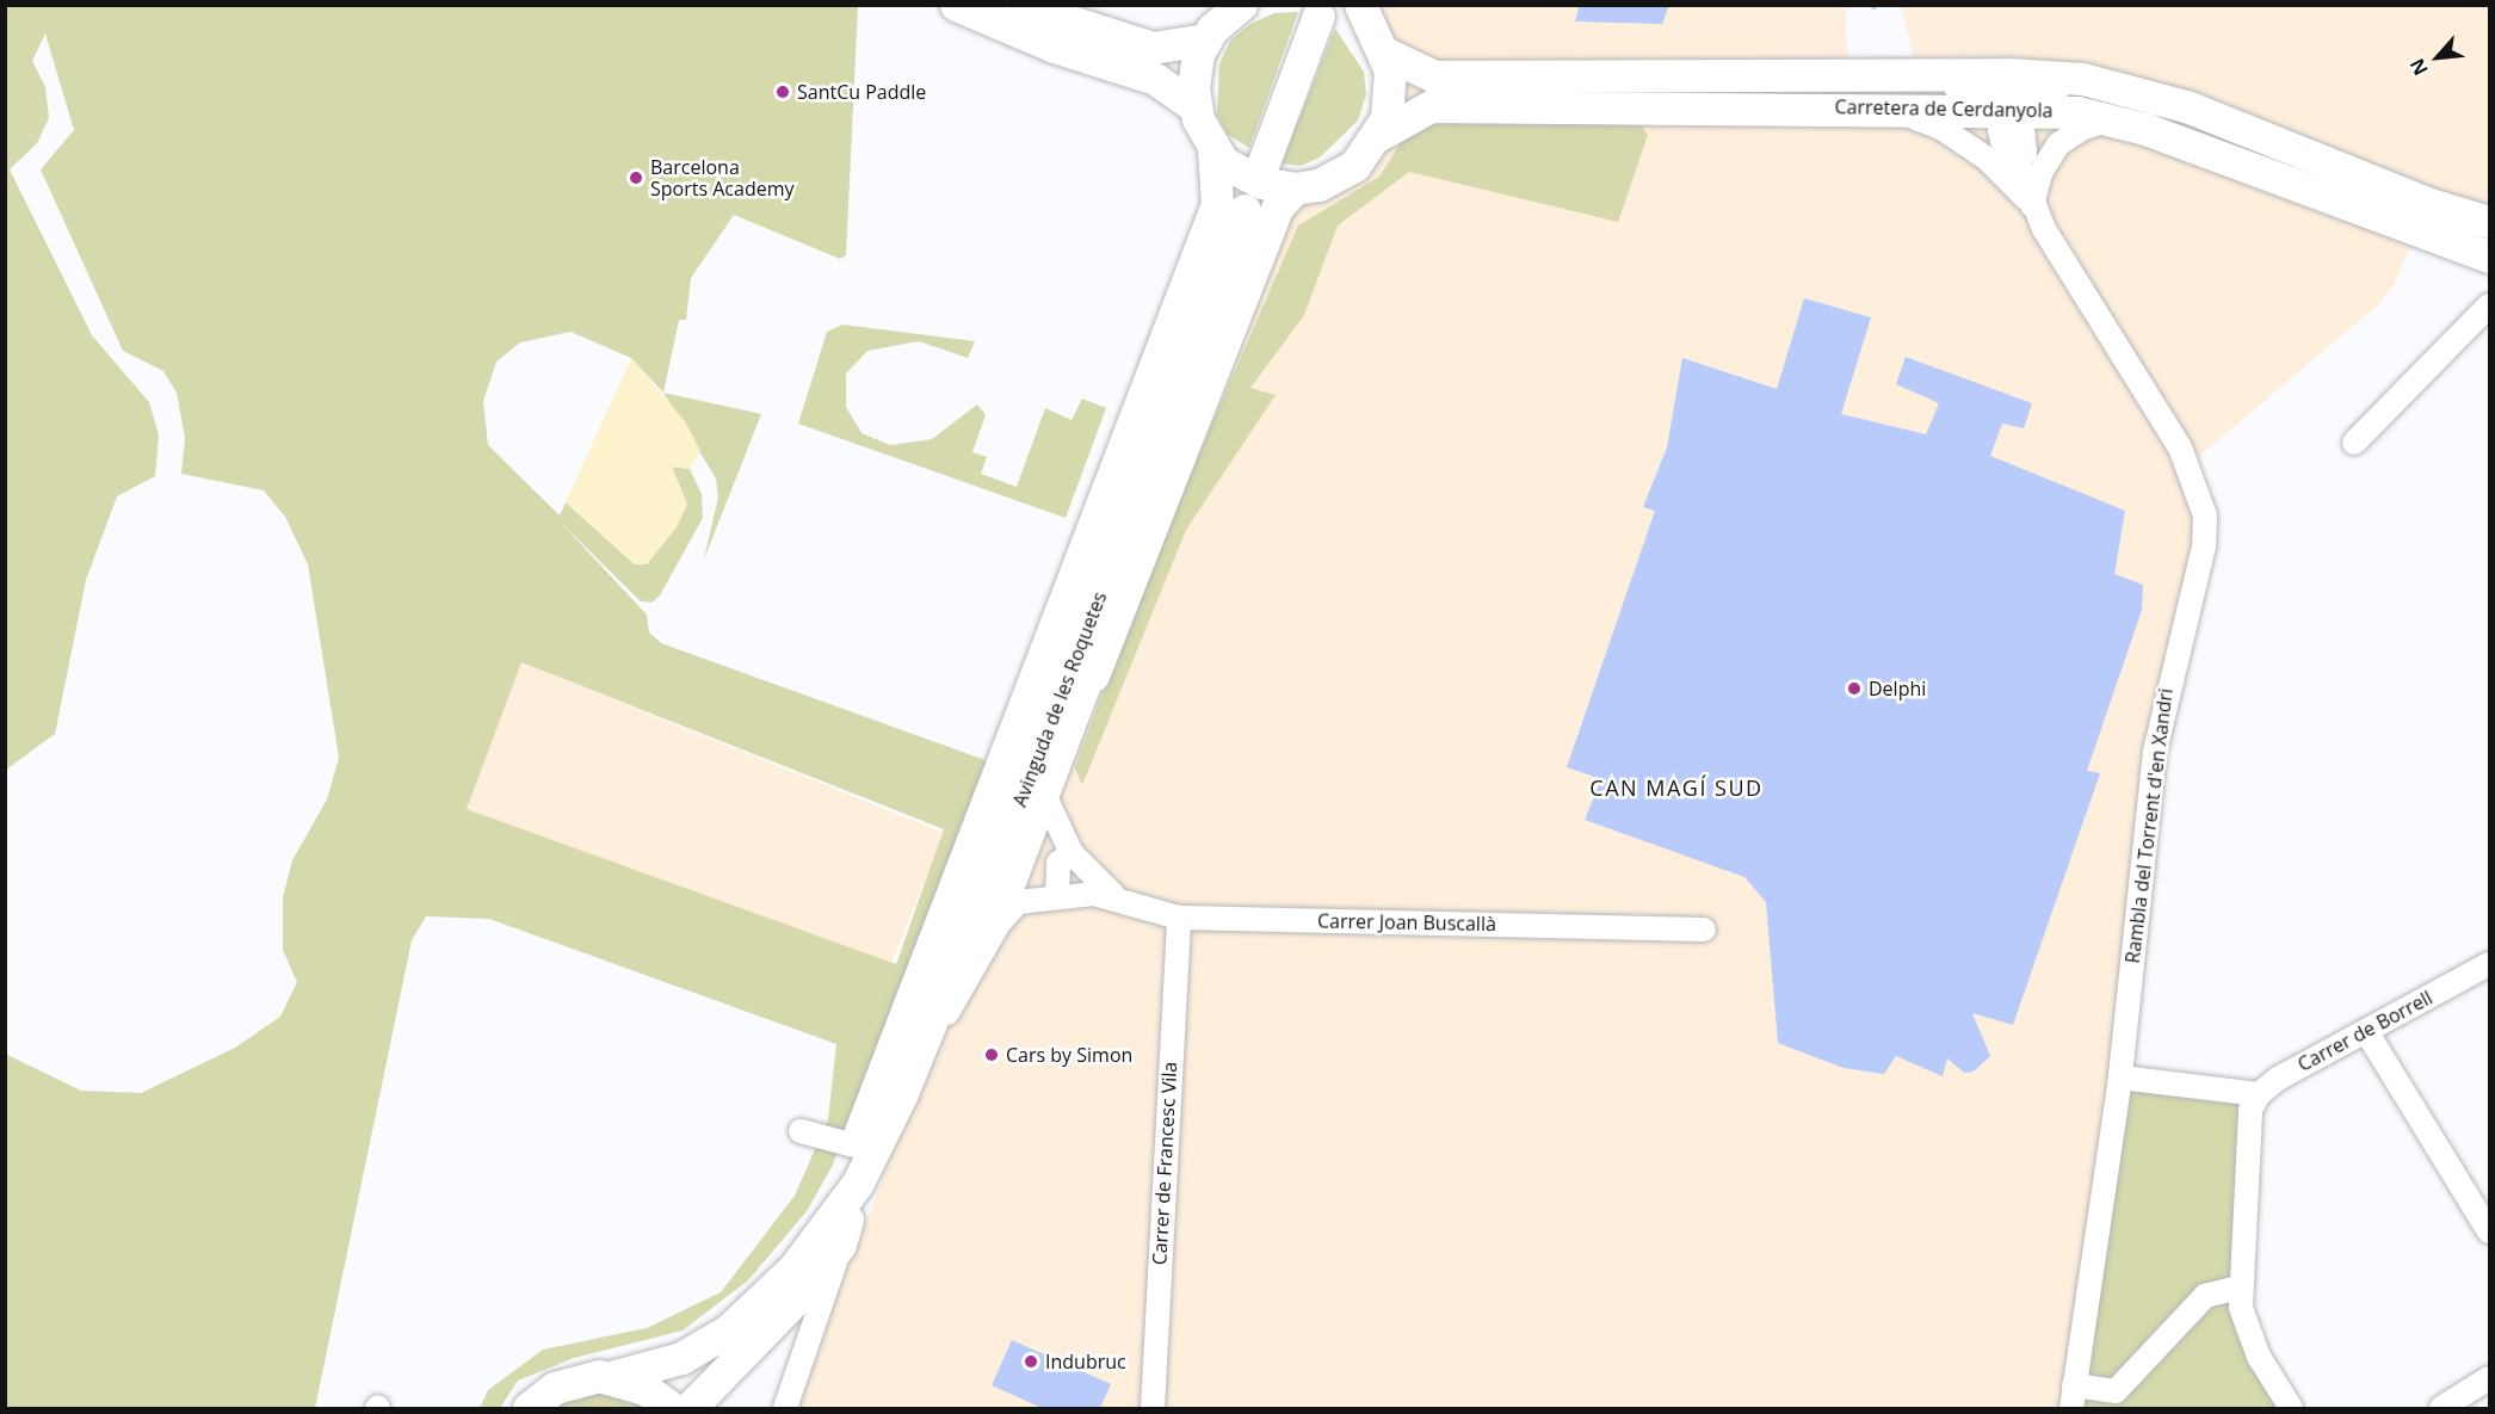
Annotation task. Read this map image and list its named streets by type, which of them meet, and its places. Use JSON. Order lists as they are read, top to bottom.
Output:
{
  "streets": {
    "main road": ["Carretera de Cerdanyola", "Avinguda de les Roquetes"],
    "street": [
      "Rambla del Torrent d'en Xandri",
      "Carrer Joan Buscallà",
      "Carrer de Borrell",
      "Carrer de Francesc Vila"
    ]
  },
  "crossings": [
    ["Carretera de Cerdanyola", "Rambla del Torrent d'en Xandri"],
    ["Carrer Joan Buscallà", "Carrer de Francesc Vila"]
  ],
  "districts": ["CAN MAGÍ SUD"],
  "places": [
    "SantCu Paddle",
    "Barcelona Sports Academy",
    "Delphi",
    "Cars by Simon",
    "Indubruc"
  ],
  "north": "bottom left"
}
